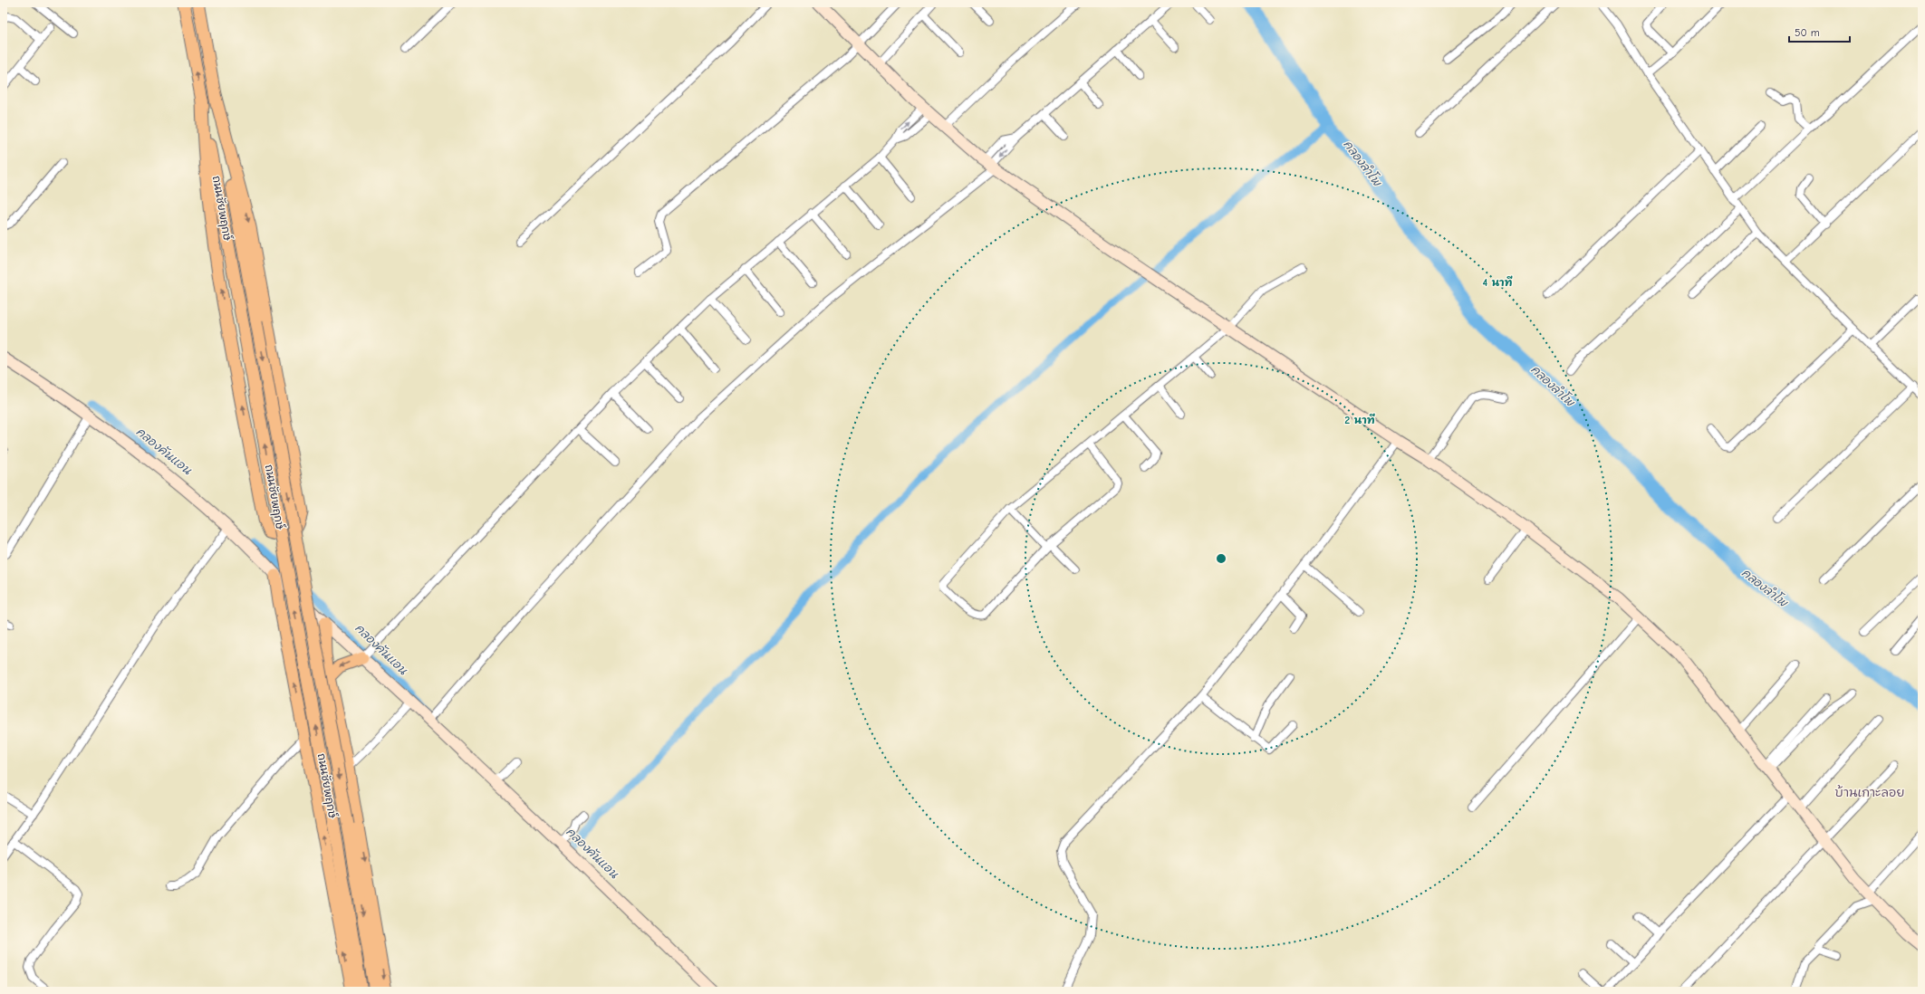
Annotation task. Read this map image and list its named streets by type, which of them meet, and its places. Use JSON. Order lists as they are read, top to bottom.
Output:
{
  "streets": {
    "main road": ["ถนนชัยพฤกษ์"]
  },
  "districts": ["บ้านเกาะลอย"],
  "water": ["คลองลำโพ", "คลองคันแอน"],
  "scale_bar": "50 m",
  "rings": ["4 นาที", "2 นาที"]
}
